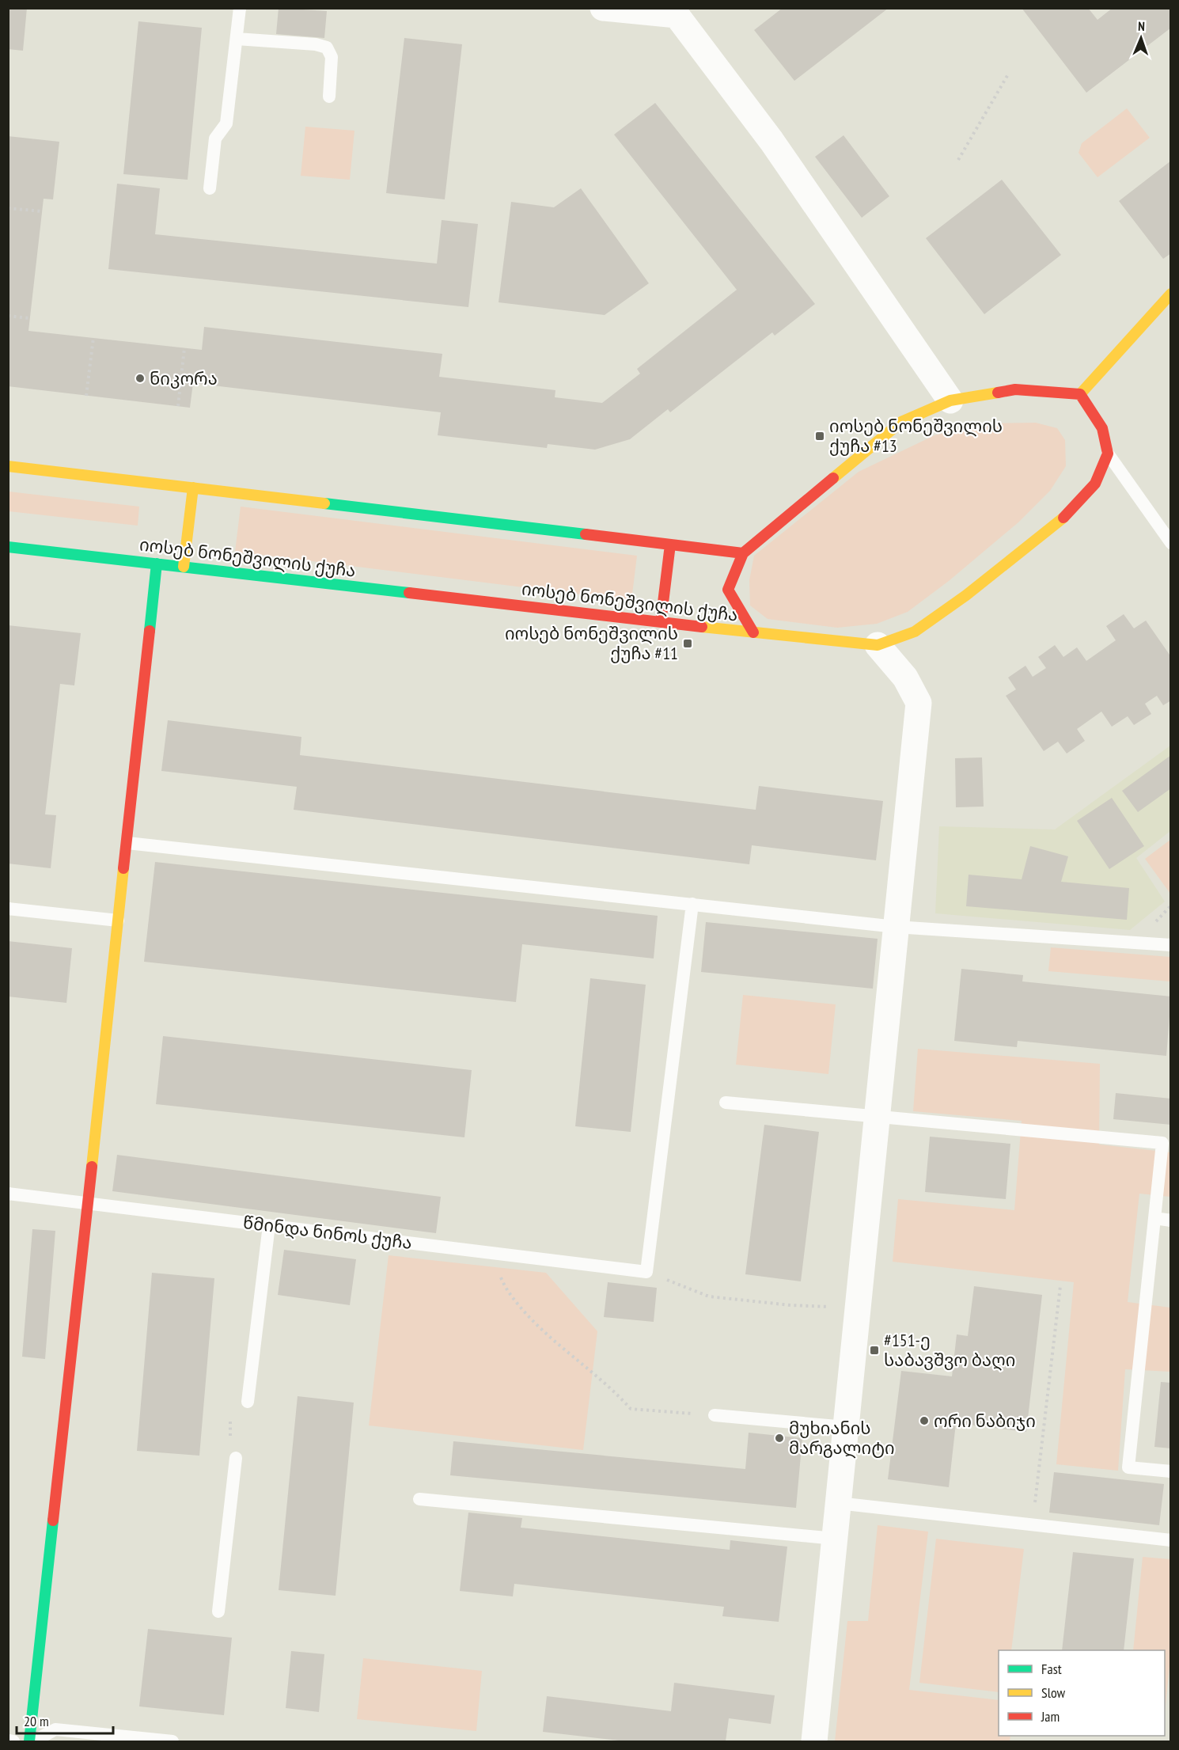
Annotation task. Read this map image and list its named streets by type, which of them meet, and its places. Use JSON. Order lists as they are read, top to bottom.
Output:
{
  "streets": {
    "street": ["იოსებ ნონეშვილის ქუჩა"],
    "lane": ["წმინდა ნინოს ქუჩა"]
  },
  "places": {
    "other": ["ნიკორა", "ორი ნაბიჯი", "მუხიანის მარგალიტი"],
    "transit": ["იოსებ ნონეშვილის ქუჩა #13", "იოსებ ნონეშვილის ქუჩა #11", "#151-ე საბავშვო ბაღი"]
  },
  "legend": ["Fast", "Slow", "Jam"],
  "scale_bar": "20 m",
  "north": "top"
}
